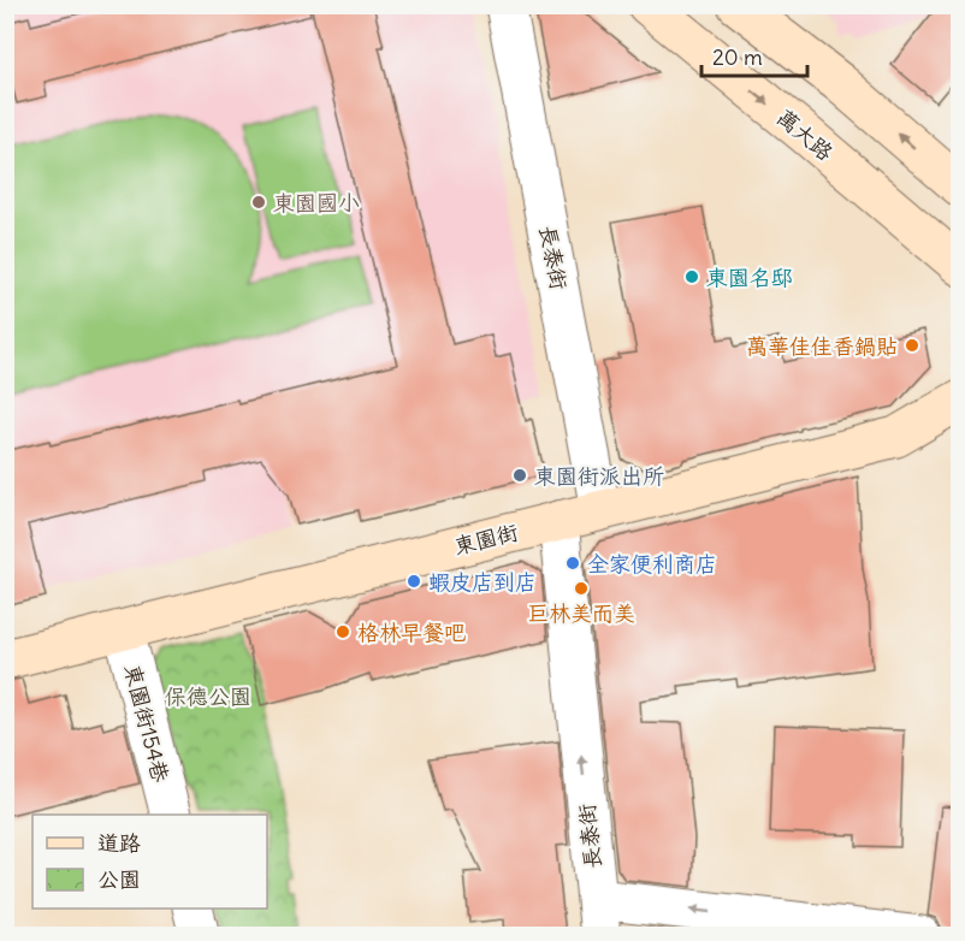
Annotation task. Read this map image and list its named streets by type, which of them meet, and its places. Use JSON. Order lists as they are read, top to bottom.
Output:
{
  "streets": {
    "street": [
      "萬大路",
      "長泰街",
      "東園街",
      "東園街154巷"
    ]
  },
  "crossings": [
    ["長泰街", "東園街"],
    ["東園街", "東園街154巷"]
  ],
  "one_way": ["長泰街"],
  "parks": ["保德公園"],
  "places": [
    "東園國小",
    "東園名邸",
    "萬華佳佳香鍋貼",
    "東園街派出所",
    "全家便利商店",
    "蝦皮店到店",
    "巨林美而美",
    "格林早餐吧"
  ],
  "legend": ["道路", "公園"],
  "scale_bar": "20 m"
}
